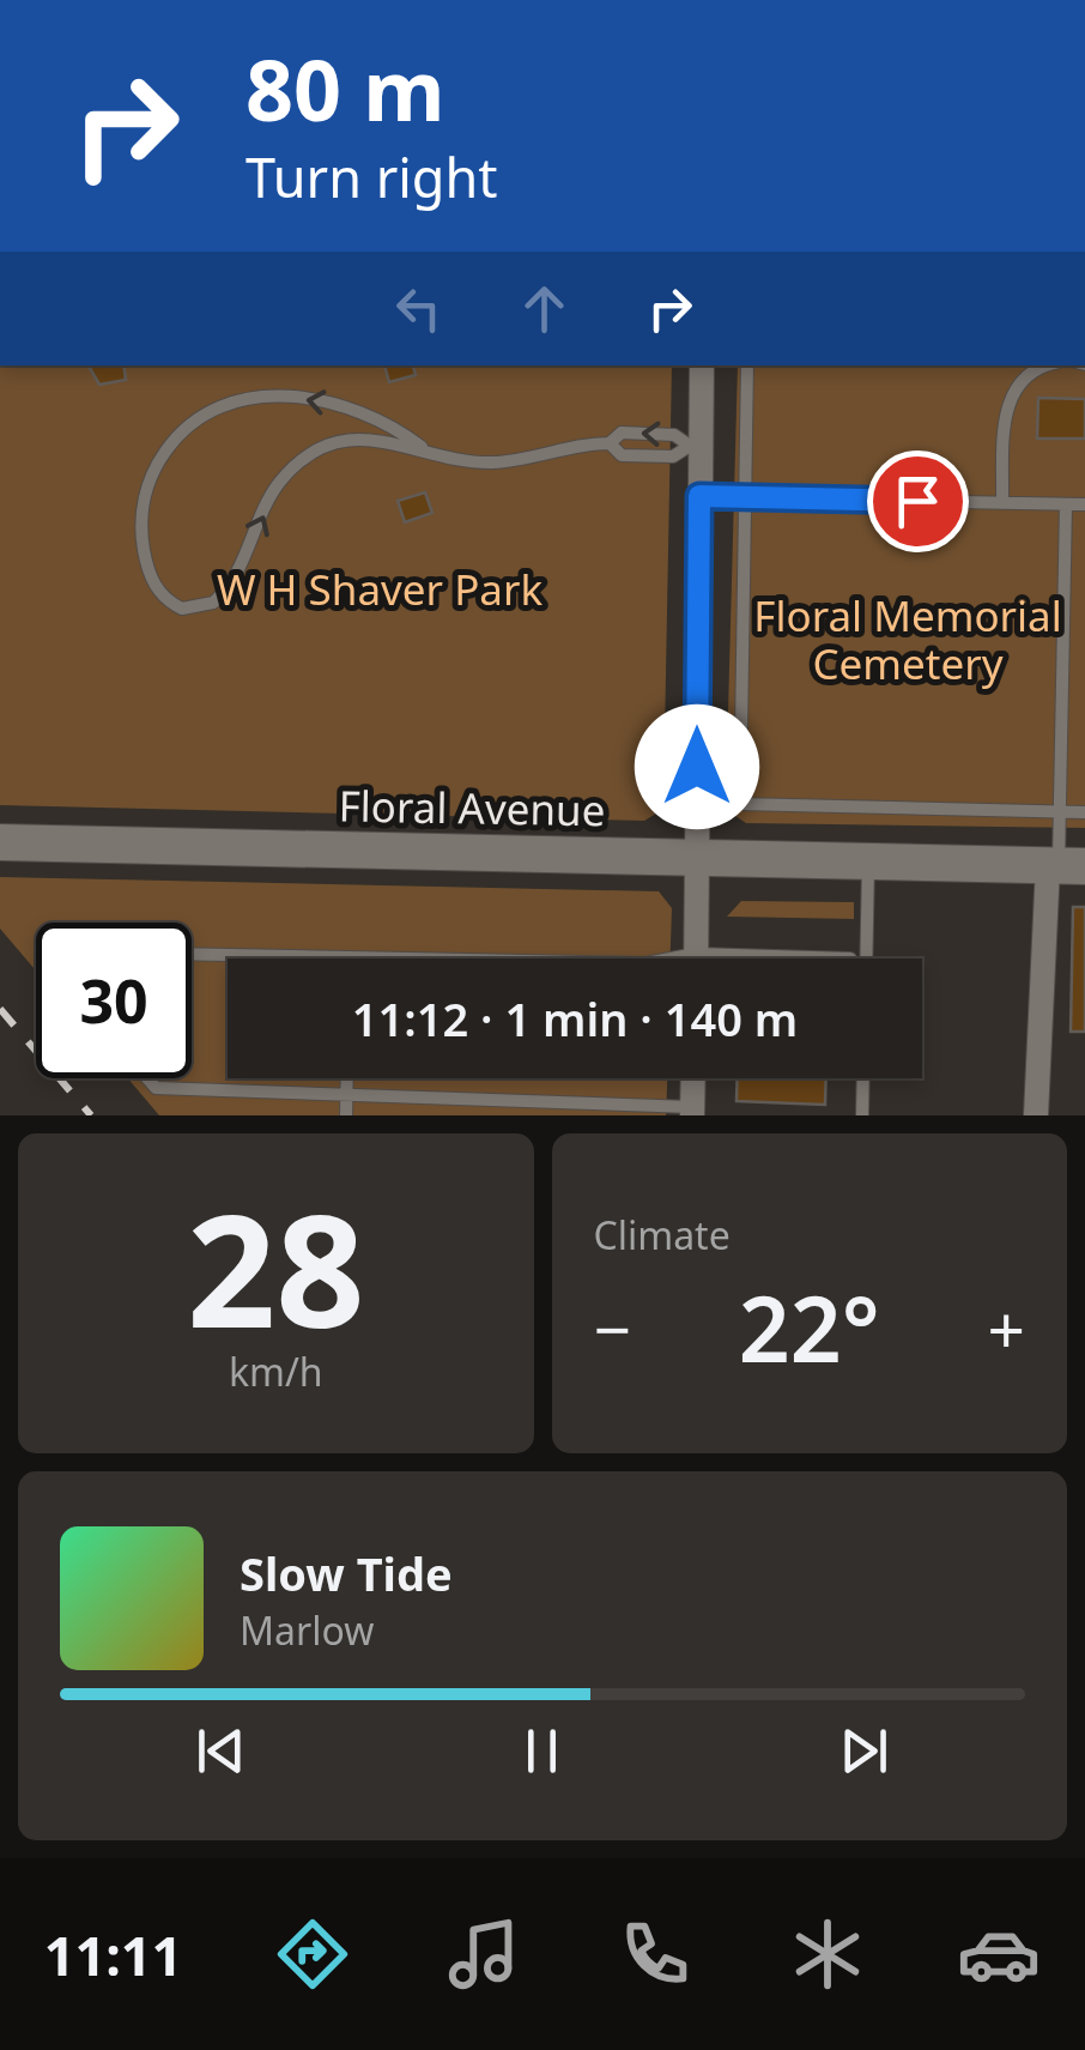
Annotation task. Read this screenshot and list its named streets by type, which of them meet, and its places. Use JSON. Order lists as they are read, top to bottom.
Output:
{
  "streets": {
    "main road": ["Floral Avenue"]
  },
  "parks": ["W H Shaver Park", "Floral Memorial Cemetery"],
  "page": {
    "turn": ["80 m", "Turn right"],
    "limit": "30",
    "trip": "11:12 · 1 min · 140 m",
    "tile": [
      ["28", "km/h"],
      "Climate"
    ],
    "heat": ["−", "22°", "+"],
    "song": ["Slow Tide", "Marlow"],
    "tabs": "11:11"
  }
}
